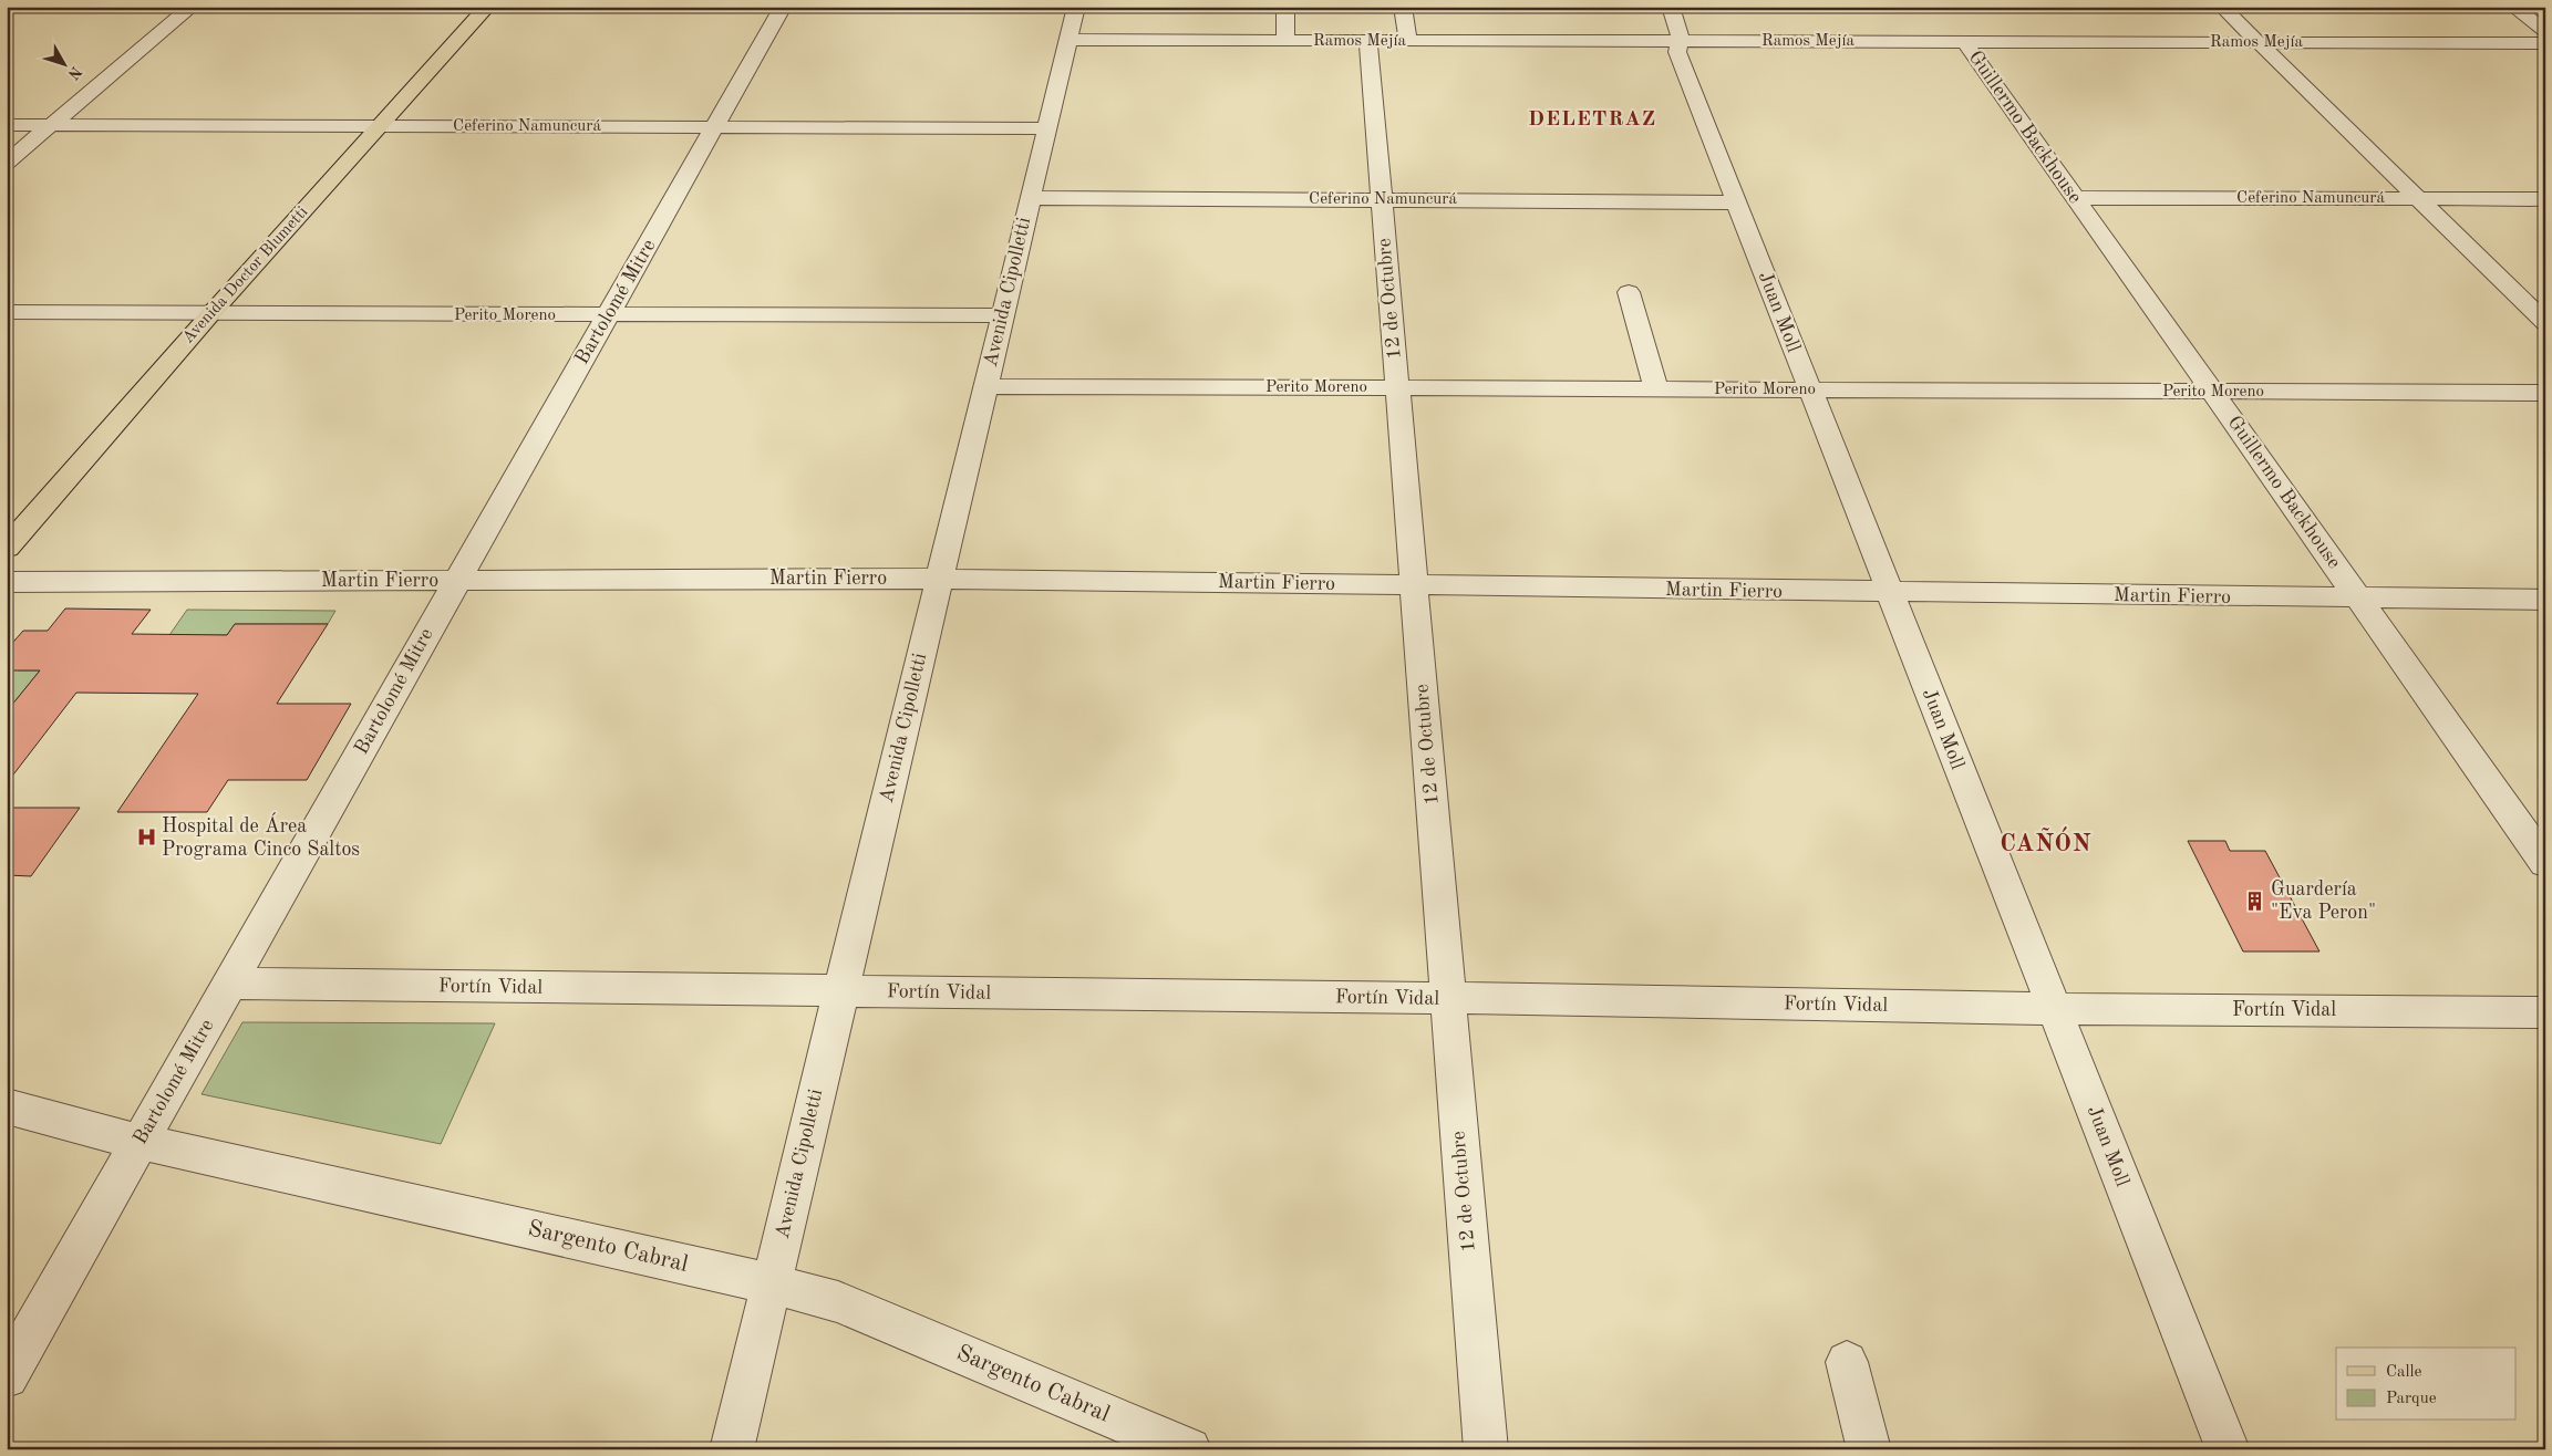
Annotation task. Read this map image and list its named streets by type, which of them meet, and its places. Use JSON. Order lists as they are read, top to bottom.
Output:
{
  "streets": {
    "main road": ["Avenida Doctor Blumetti"],
    "street": [
      "Ramos Mejía",
      "Ceferino Namuncurá",
      "Guillermo Backhouse",
      "Avenida Cipolletti",
      "12 de Octubre",
      "Bartolomé Mitre",
      "Juan Moll",
      "Perito Moreno",
      "Martin Fierro",
      "Fortín Vidal",
      "Sargento Cabral"
    ]
  },
  "crossings": [
    ["Ramos Mejía", "Guillermo Backhouse"],
    ["Ramos Mejía", "Avenida Cipolletti"],
    ["Ramos Mejía", "12 de Octubre"],
    ["Ramos Mejía", "Juan Moll"],
    ["Ceferino Namuncurá", "Guillermo Backhouse"],
    ["Ceferino Namuncurá", "Avenida Doctor Blumetti"],
    ["Ceferino Namuncurá", "Avenida Cipolletti"],
    ["Ceferino Namuncurá", "12 de Octubre"],
    ["Ceferino Namuncurá", "Bartolomé Mitre"],
    ["Ceferino Namuncurá", "Juan Moll"],
    ["Guillermo Backhouse", "Perito Moreno"],
    ["Guillermo Backhouse", "Martin Fierro"],
    ["Avenida Doctor Blumetti", "Perito Moreno"],
    ["Avenida Cipolletti", "Perito Moreno"],
    ["Avenida Cipolletti", "Martin Fierro"],
    ["Avenida Cipolletti", "Fortín Vidal"],
    ["Avenida Cipolletti", "Sargento Cabral"],
    ["12 de Octubre", "Perito Moreno"],
    ["12 de Octubre", "Martin Fierro"],
    ["12 de Octubre", "Fortín Vidal"],
    ["Bartolomé Mitre", "Perito Moreno"],
    ["Bartolomé Mitre", "Martin Fierro"],
    ["Bartolomé Mitre", "Fortín Vidal"],
    ["Bartolomé Mitre", "Sargento Cabral"],
    ["Juan Moll", "Perito Moreno"],
    ["Juan Moll", "Martin Fierro"],
    ["Juan Moll", "Fortín Vidal"]
  ],
  "districts": ["DELETRAZ", "CAÑÓN"],
  "places": {
    "hospital": ["Hospital de Área Programa Cinco Saltos"],
    "building": ["Guardería \"Eva Peron\""]
  },
  "legend": ["Calle", "Parque"],
  "north": "bottom right"
}
